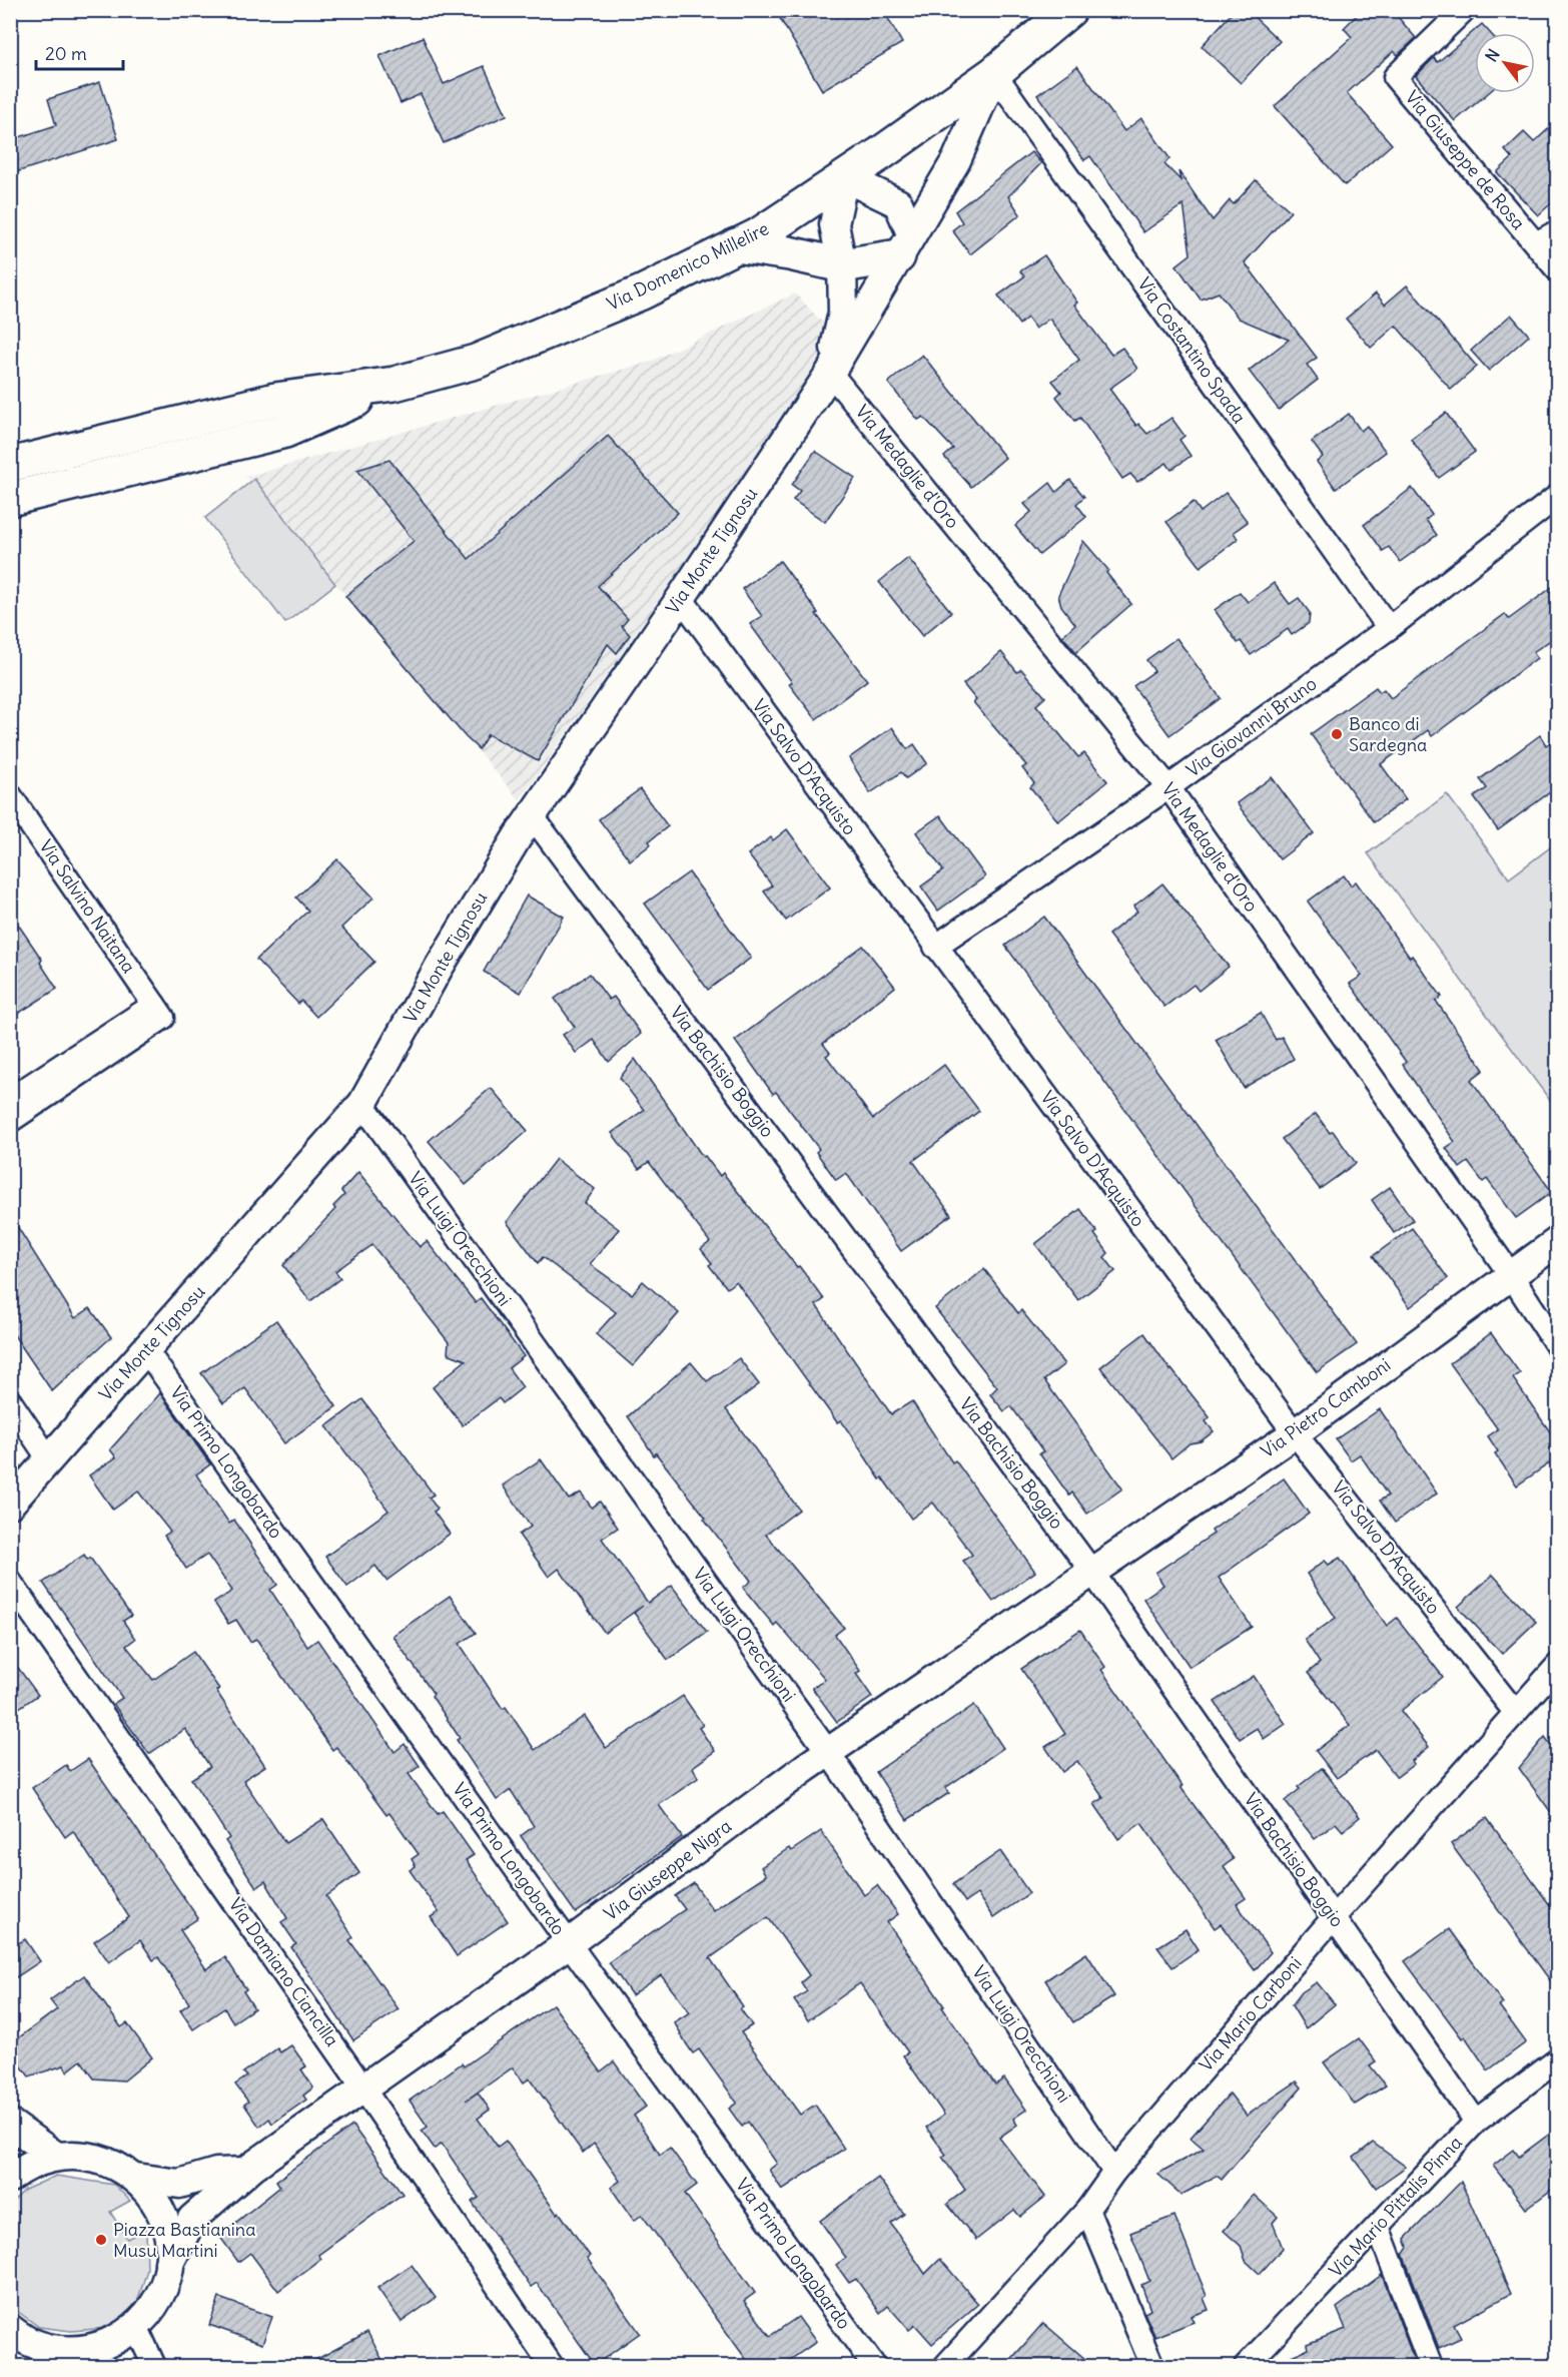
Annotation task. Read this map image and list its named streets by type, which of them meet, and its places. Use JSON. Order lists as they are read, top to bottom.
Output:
{
  "streets": {
    "main road": ["Via Domenico Millelire"],
    "street": [
      "Via Giuseppe de Rosa",
      "Via Costantino Spada",
      "Via Medaglie d'Oro",
      "Via Monte Tignosu",
      "Via Giovanni Bruno",
      "Via Salvo D'Acquisto",
      "Via Salvino Naitana",
      "Via Bachisio Boggio",
      "Via Luigi Orecchioni",
      "Via Pietro Camboni",
      "Via Primo Longobardo",
      "Via Giuseppe Nigra",
      "Via Damiano Ciancilla",
      "Via Mario Carboni",
      "Via Mario Pittalis Pinna"
    ]
  },
  "crossings": [
    ["Via Domenico Millelire", "Via Costantino Spada"],
    ["Via Domenico Millelire", "Via Monte Tignosu"],
    ["Via Costantino Spada", "Via Monte Tignosu"],
    ["Via Costantino Spada", "Via Giovanni Bruno"],
    ["Via Medaglie d'Oro", "Via Monte Tignosu"],
    ["Via Medaglie d'Oro", "Via Giovanni Bruno"],
    ["Via Medaglie d'Oro", "Via Pietro Camboni"],
    ["Via Monte Tignosu", "Via Salvo D'Acquisto"],
    ["Via Monte Tignosu", "Via Bachisio Boggio"],
    ["Via Monte Tignosu", "Via Luigi Orecchioni"],
    ["Via Monte Tignosu", "Via Primo Longobardo"],
    ["Via Giovanni Bruno", "Via Salvo D'Acquisto"],
    ["Via Salvo D'Acquisto", "Via Pietro Camboni"],
    ["Via Salvo D'Acquisto", "Via Mario Carboni"],
    ["Via Bachisio Boggio", "Via Pietro Camboni"],
    ["Via Bachisio Boggio", "Via Giuseppe Nigra"],
    ["Via Bachisio Boggio", "Via Mario Carboni"],
    ["Via Bachisio Boggio", "Via Mario Pittalis Pinna"],
    ["Via Luigi Orecchioni", "Via Giuseppe Nigra"],
    ["Via Luigi Orecchioni", "Via Mario Carboni"],
    ["Via Pietro Camboni", "Via Giuseppe Nigra"],
    ["Via Primo Longobardo", "Via Giuseppe Nigra"],
    ["Via Giuseppe Nigra", "Via Damiano Ciancilla"]
  ],
  "places": ["Banco di Sardegna", "Piazza Bastianina Musu Martini"],
  "scale_bar": "20 m",
  "north": "top left"
}
